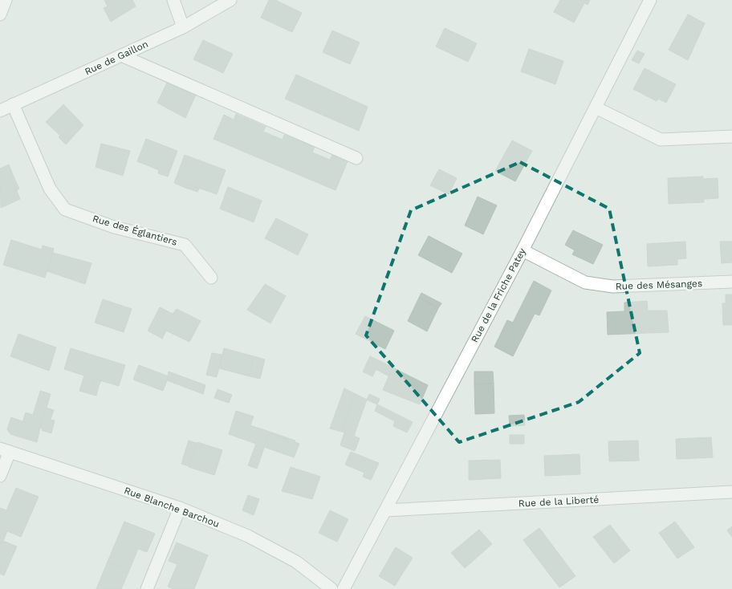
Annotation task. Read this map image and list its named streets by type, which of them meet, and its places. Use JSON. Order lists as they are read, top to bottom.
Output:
{
  "streets": {
    "street": [
      "Rue de Gaillon",
      "Rue des Églantiers",
      "Rue des Mésanges",
      "Rue de la Friche Patey",
      "Rue de la Liberté",
      "Rue Blanche Barchou"
    ]
  },
  "crossings": [
    ["Rue de Gaillon", "Rue des Églantiers"],
    ["Rue des Mésanges", "Rue de la Friche Patey"],
    ["Rue de la Friche Patey", "Rue de la Liberté"]
  ]
}
